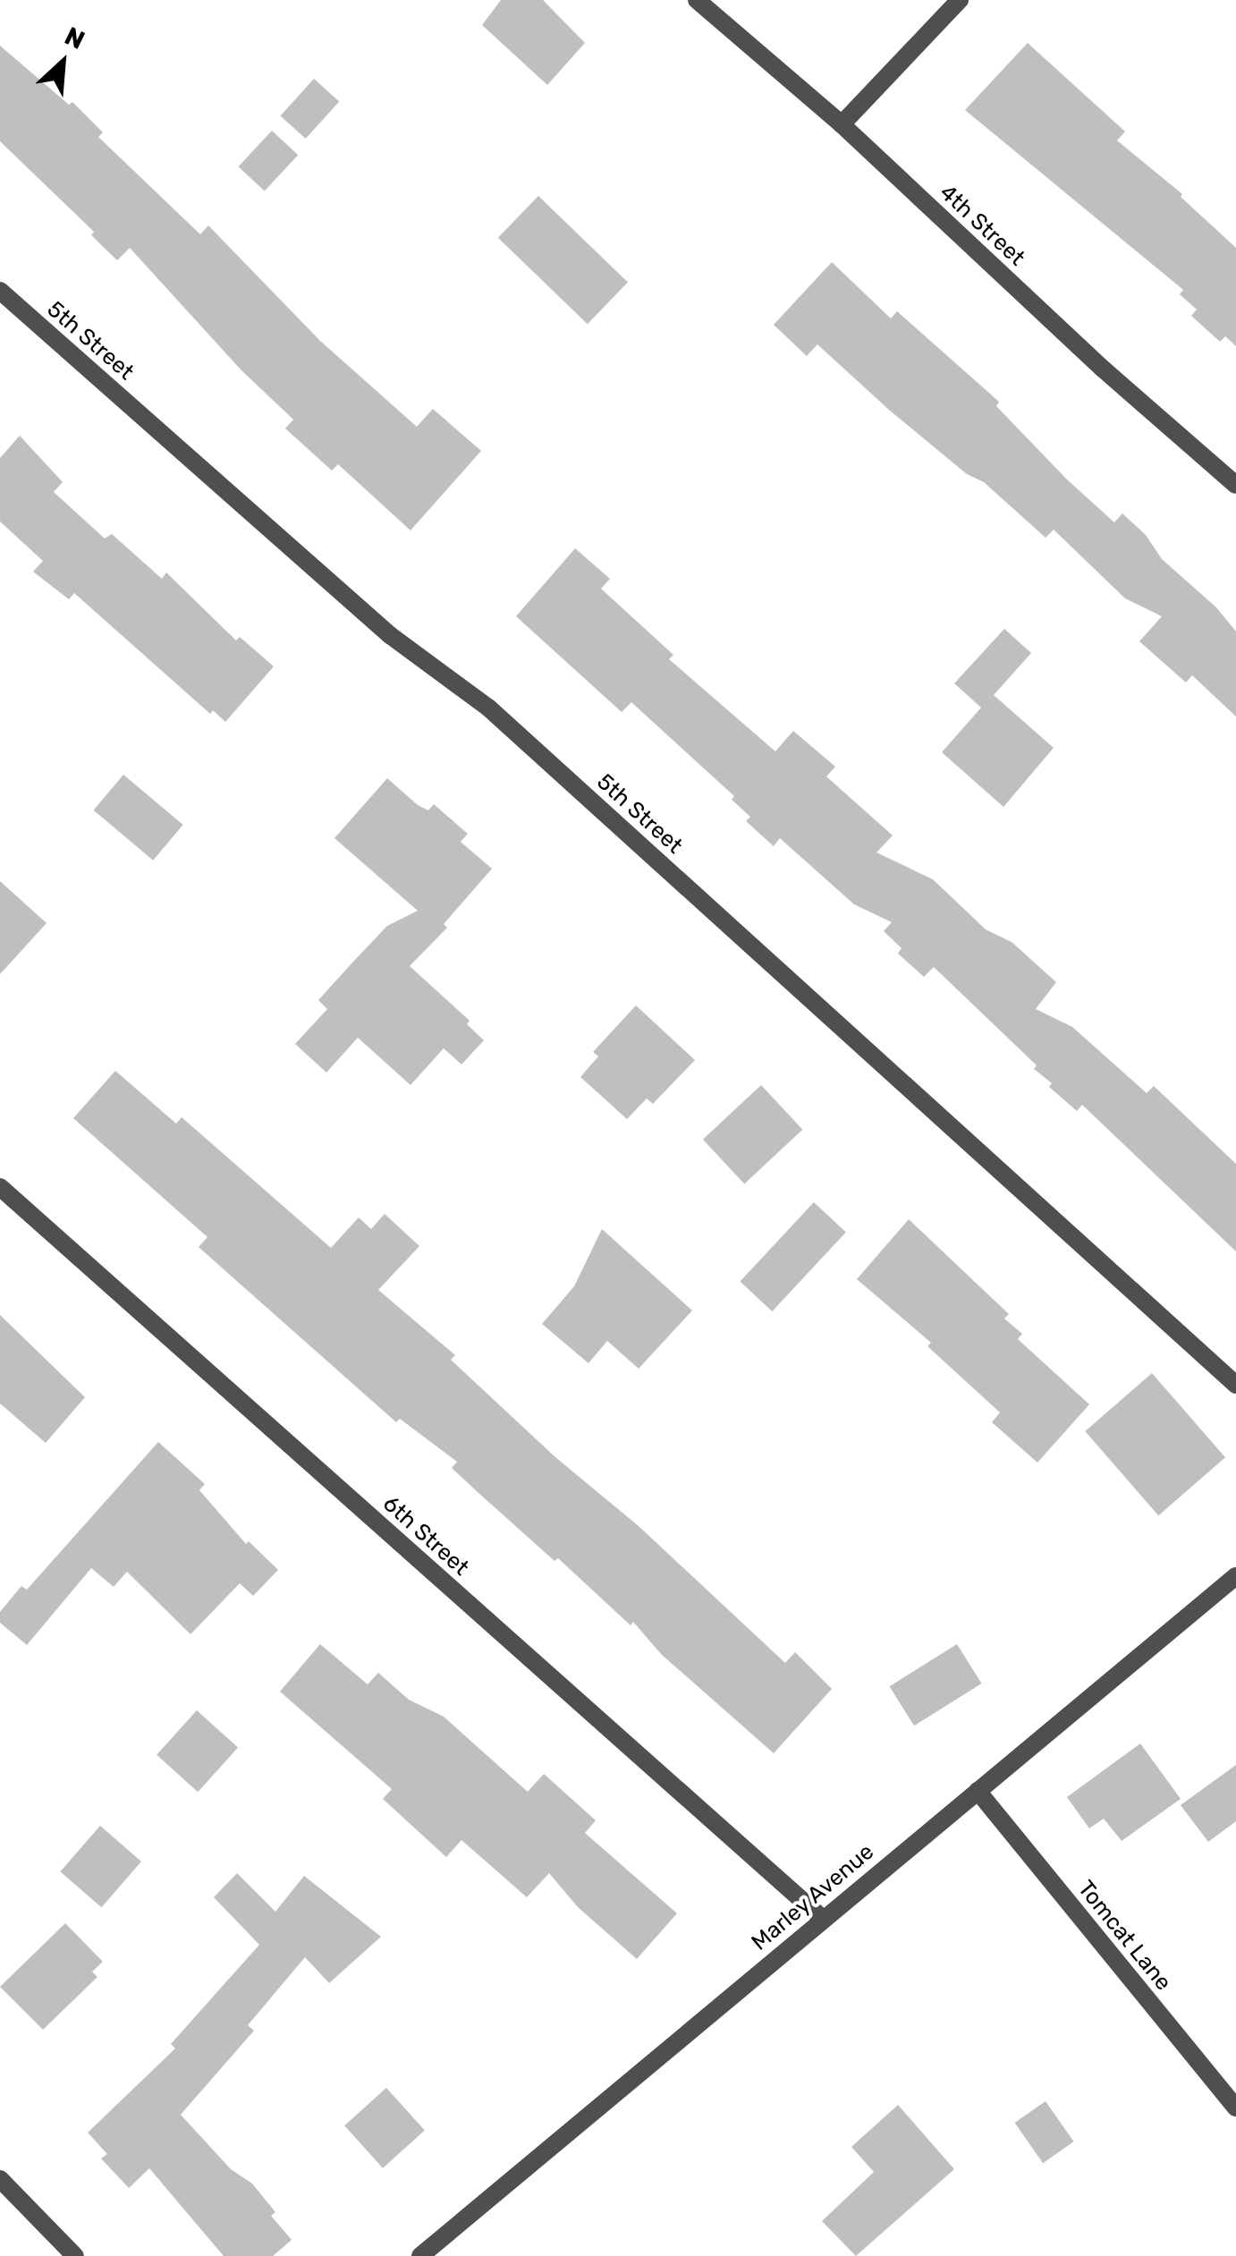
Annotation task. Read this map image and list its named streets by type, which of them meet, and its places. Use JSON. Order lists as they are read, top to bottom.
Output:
{
  "streets": {
    "street": [
      "4th Street",
      "5th Street",
      "6th Street",
      "Marley Avenue",
      "Tomcat Lane"
    ]
  },
  "crossings": [
    ["6th Street", "Marley Avenue"],
    ["Marley Avenue", "Tomcat Lane"]
  ],
  "north": "top right"
}
